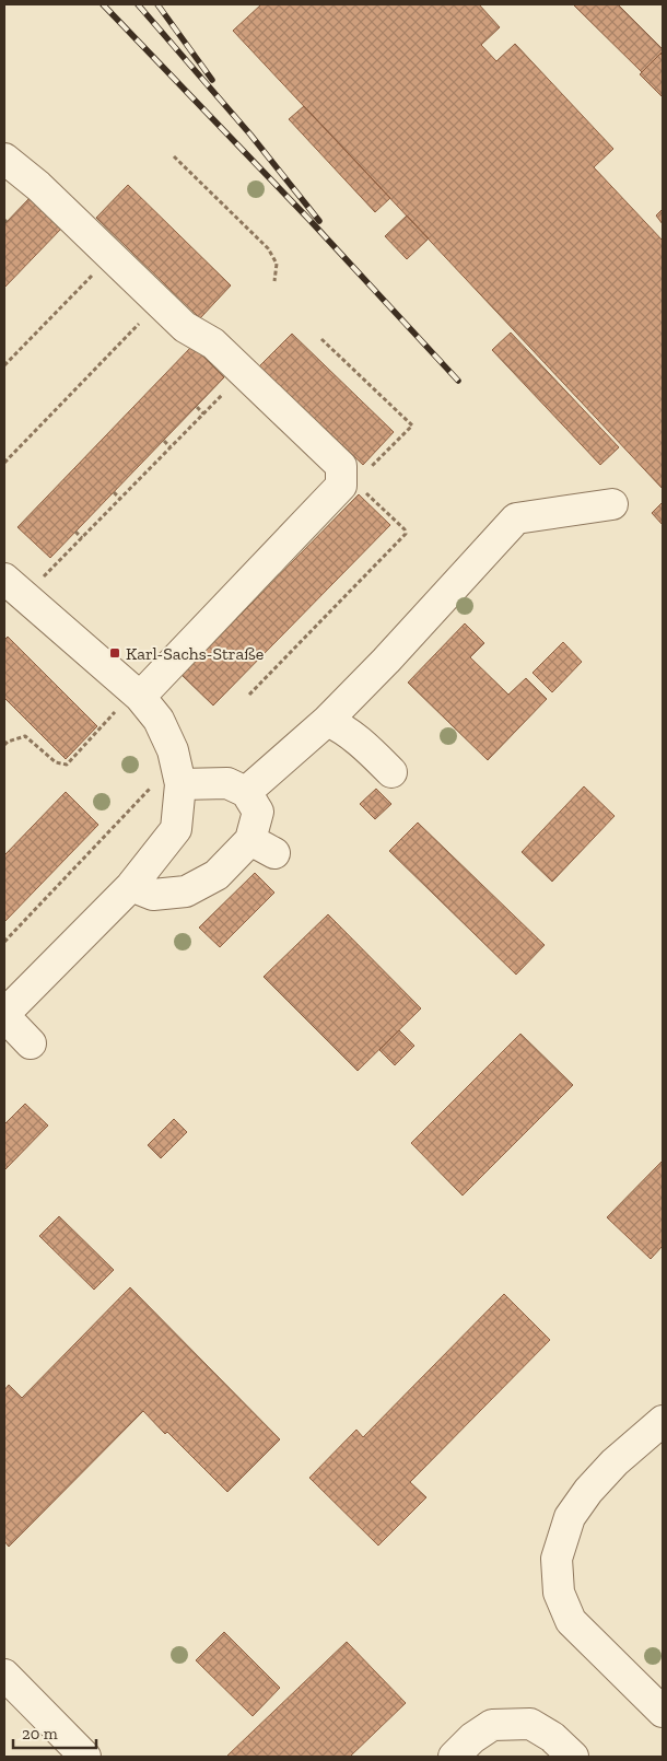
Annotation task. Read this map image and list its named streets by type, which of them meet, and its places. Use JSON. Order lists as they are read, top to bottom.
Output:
{
  "places": {
    "transit": ["Karl-Sachs-Straße"]
  },
  "scale_bar": "20 m"
}
